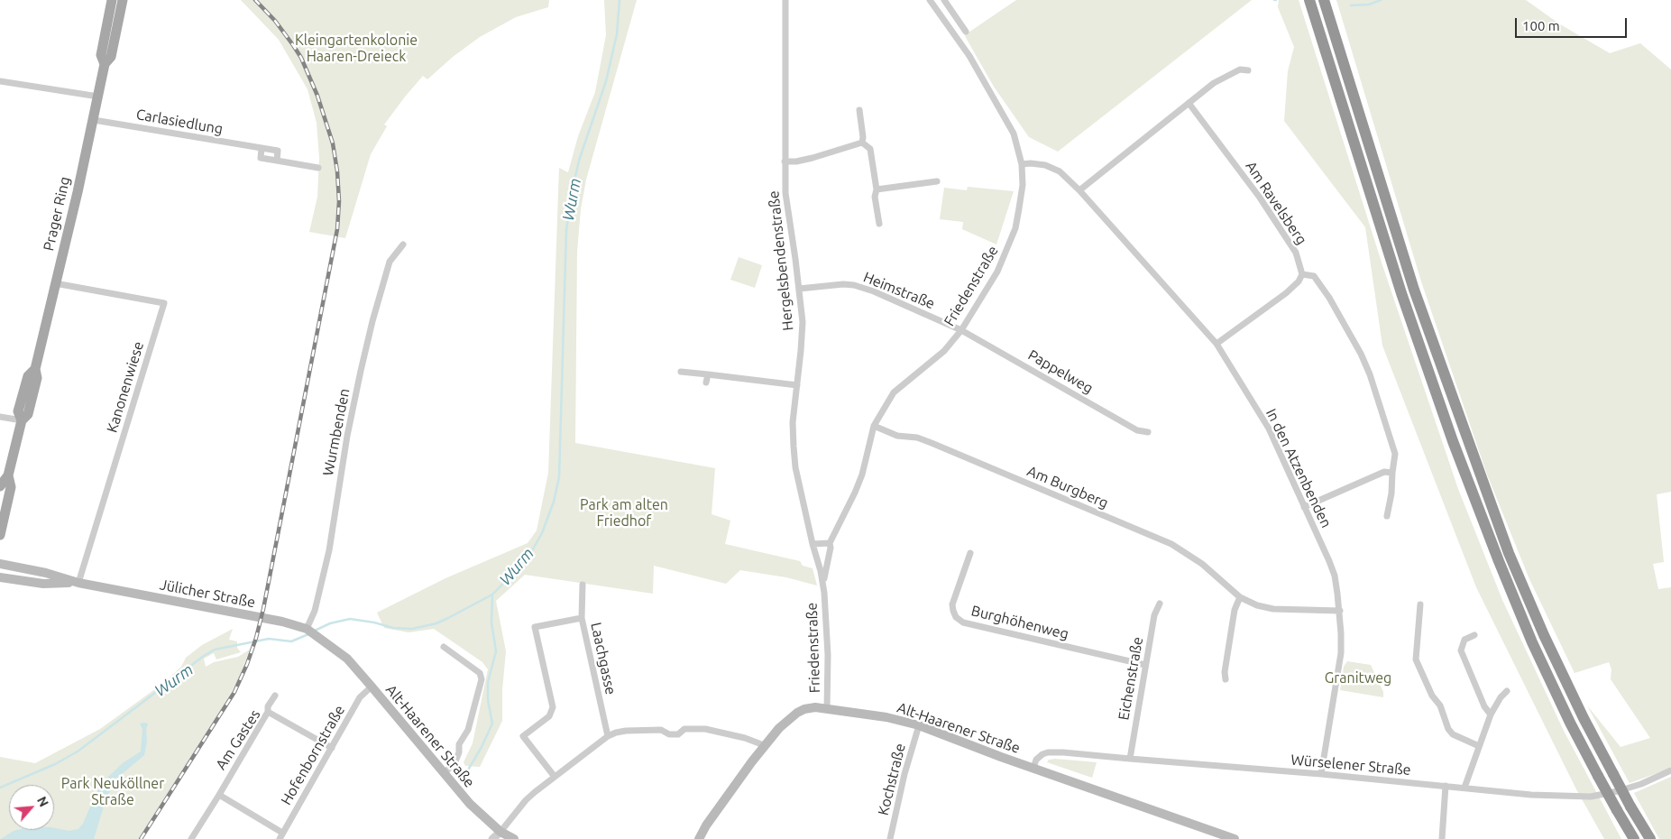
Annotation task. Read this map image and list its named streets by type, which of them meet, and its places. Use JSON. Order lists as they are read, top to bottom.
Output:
{
  "streets": {
    "main road": ["Prager Ring", "Jülicher Straße", "Alt-Haarener Straße"],
    "street": [
      "Carlasiedlung",
      "Am Ravelsberg",
      "Hergelsbendenstraße",
      "Friedenstraße",
      "Heimstraße",
      "Pappelweg",
      "Kanonenwiese",
      "Wurmbenden",
      "In den Atzenbenden",
      "Am Burgberg",
      "Burghöhenweg",
      "Laachgasse",
      "Eichenstraße",
      "Am Gastes",
      "Hofenbornstraße",
      "Würselener Straße",
      "Kochstraße"
    ]
  },
  "crossings": [
    ["Carlasiedlung", "Prager Ring"],
    ["Prager Ring", "Kanonenwiese"],
    ["Hergelsbendenstraße", "Friedenstraße"],
    ["Hergelsbendenstraße", "Heimstraße"],
    ["Friedenstraße", "Heimstraße"],
    ["Friedenstraße", "Pappelweg"],
    ["Friedenstraße", "In den Atzenbenden"],
    ["Friedenstraße", "Am Burgberg"],
    ["Friedenstraße", "Alt-Haarener Straße"],
    ["Heimstraße", "Pappelweg"],
    ["Kanonenwiese", "Jülicher Straße"],
    ["Wurmbenden", "Jülicher Straße"],
    ["In den Atzenbenden", "Am Burgberg"],
    ["In den Atzenbenden", "Würselener Straße"],
    ["Jülicher Straße", "Alt-Haarener Straße"],
    ["Burghöhenweg", "Eichenstraße"],
    ["Eichenstraße", "Würselener Straße"],
    ["Alt-Haarener Straße", "Hofenbornstraße"],
    ["Alt-Haarener Straße", "Würselener Straße"],
    ["Alt-Haarener Straße", "Kochstraße"],
    ["Am Gastes", "Hofenbornstraße"]
  ],
  "water": ["Wurm"],
  "parks": [
    "Kleingartenkolonie Haaren-Dreieck",
    "Park am alten Friedhof",
    "Granitweg",
    "Park Neuköllner Straße"
  ],
  "scale_bar": "100 m",
  "north": "top right"
}
